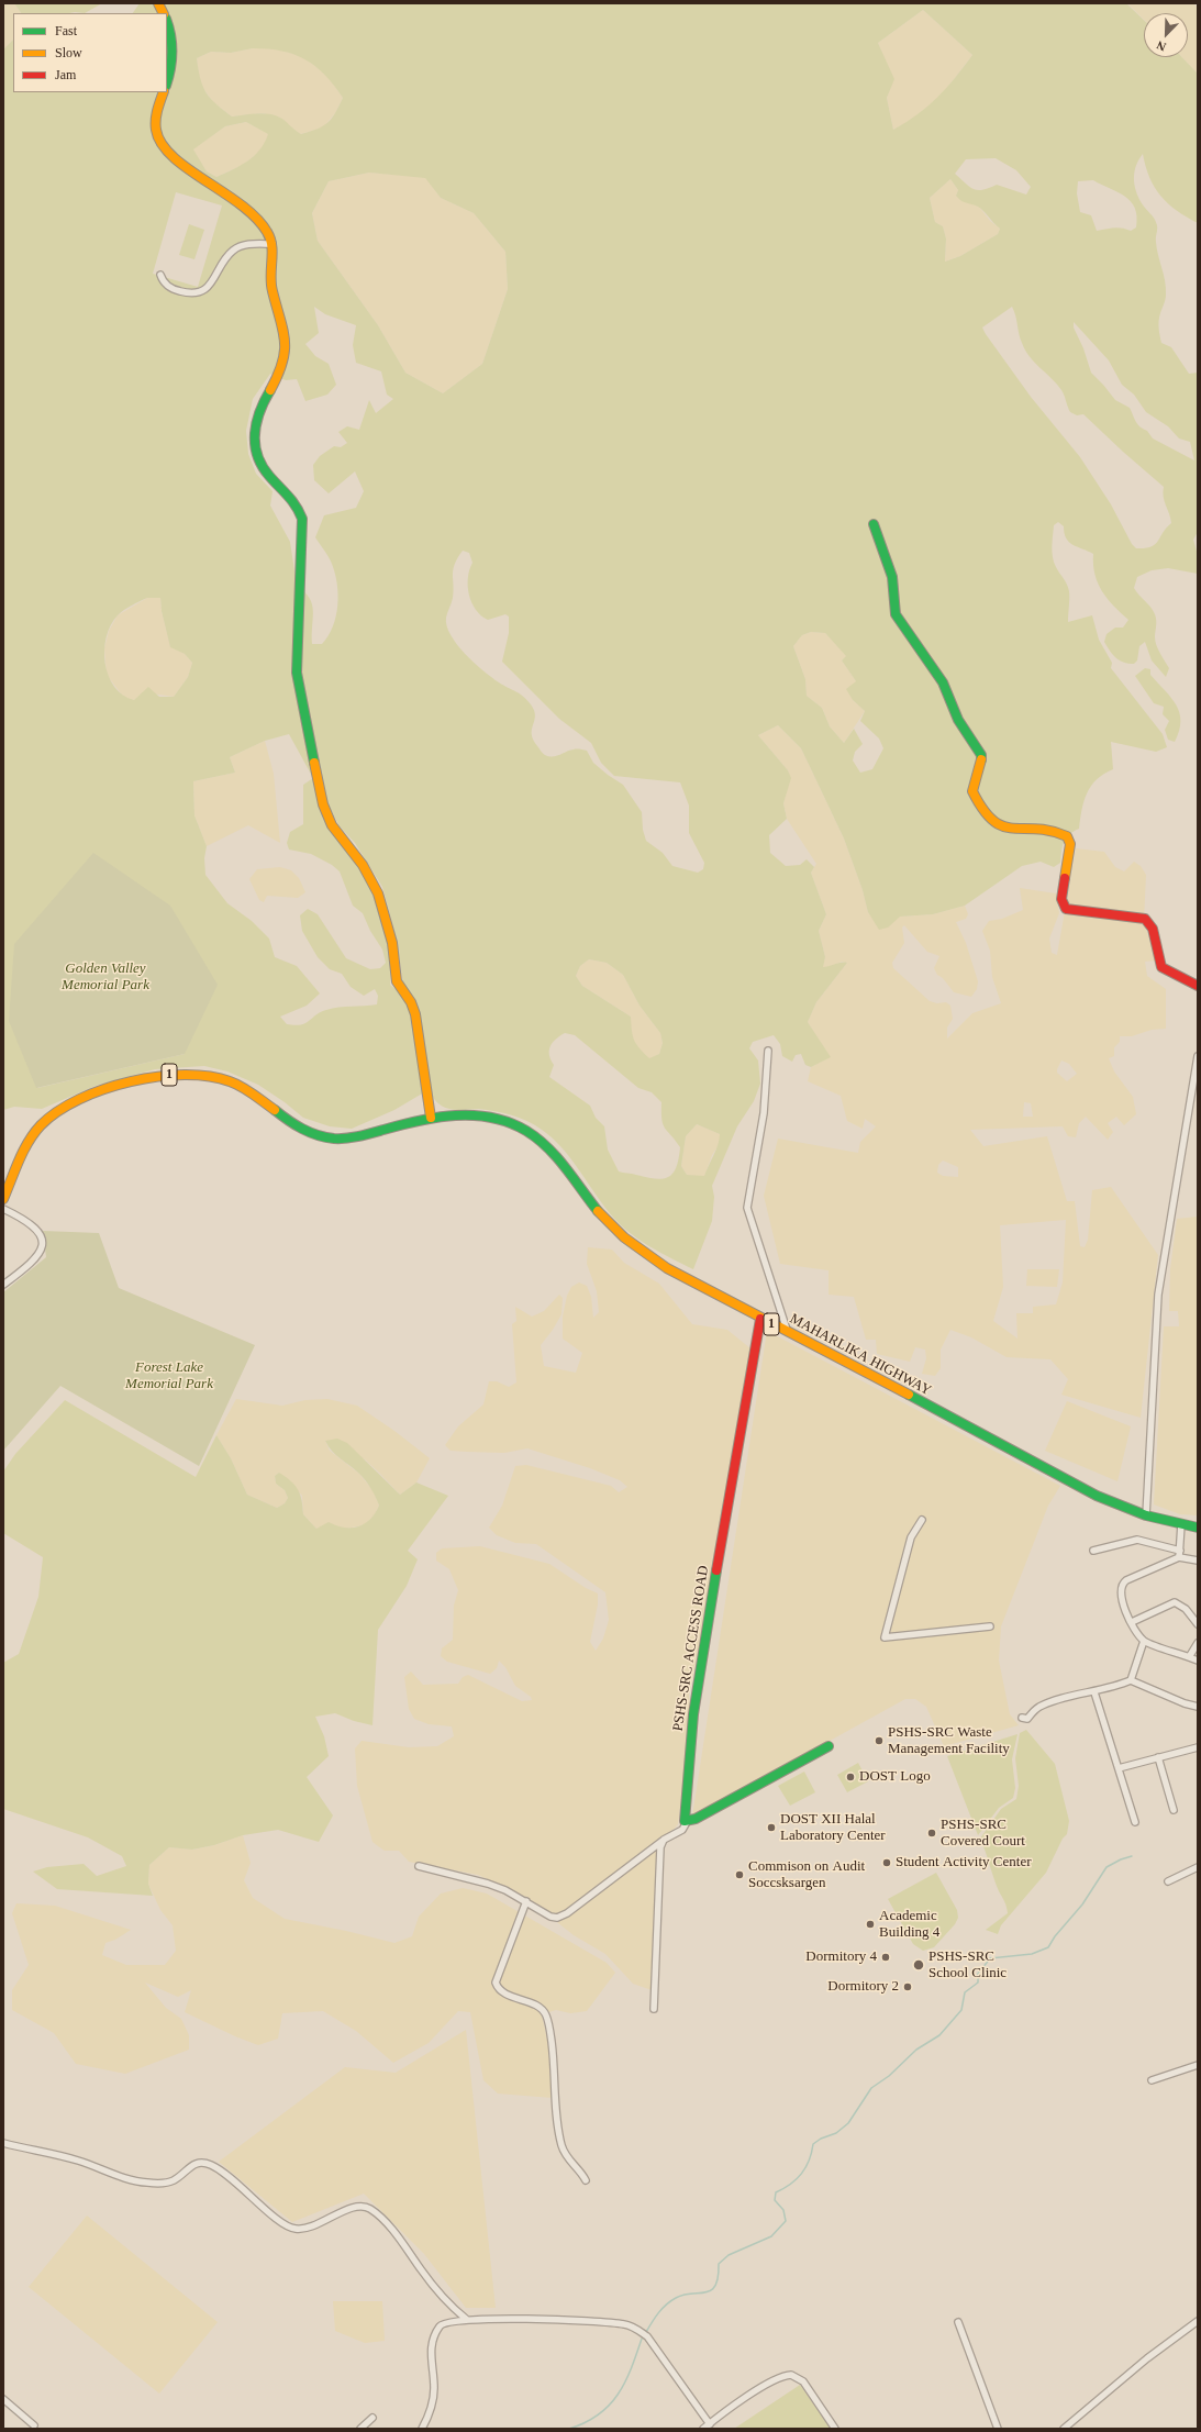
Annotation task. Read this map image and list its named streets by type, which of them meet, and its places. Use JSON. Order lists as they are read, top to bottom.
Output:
{
  "streets": {
    "main road": ["1", "MAHARLIKA HIGHWAY", "PSHS-SRC ACCESS ROAD"]
  },
  "crossings": [
    ["MAHARLIKA HIGHWAY", "PSHS-SRC ACCESS ROAD"]
  ],
  "parks": ["Golden Valley Memorial Park", "Forest Lake Memorial Park"],
  "places": [
    "PSHS-SRC Waste Management Facility",
    "DOST Logo",
    "DOST XII Halal Laboratory Center",
    "PSHS-SRC Covered Court",
    "Student Activity Center",
    "Commison on Audit Soccsksargen",
    "Academic Building 4",
    "Dormitory 4",
    "PSHS-SRC School Clinic",
    "Dormitory 2"
  ],
  "legend": ["Fast", "Slow", "Jam"],
  "north": "bottom left"
}
